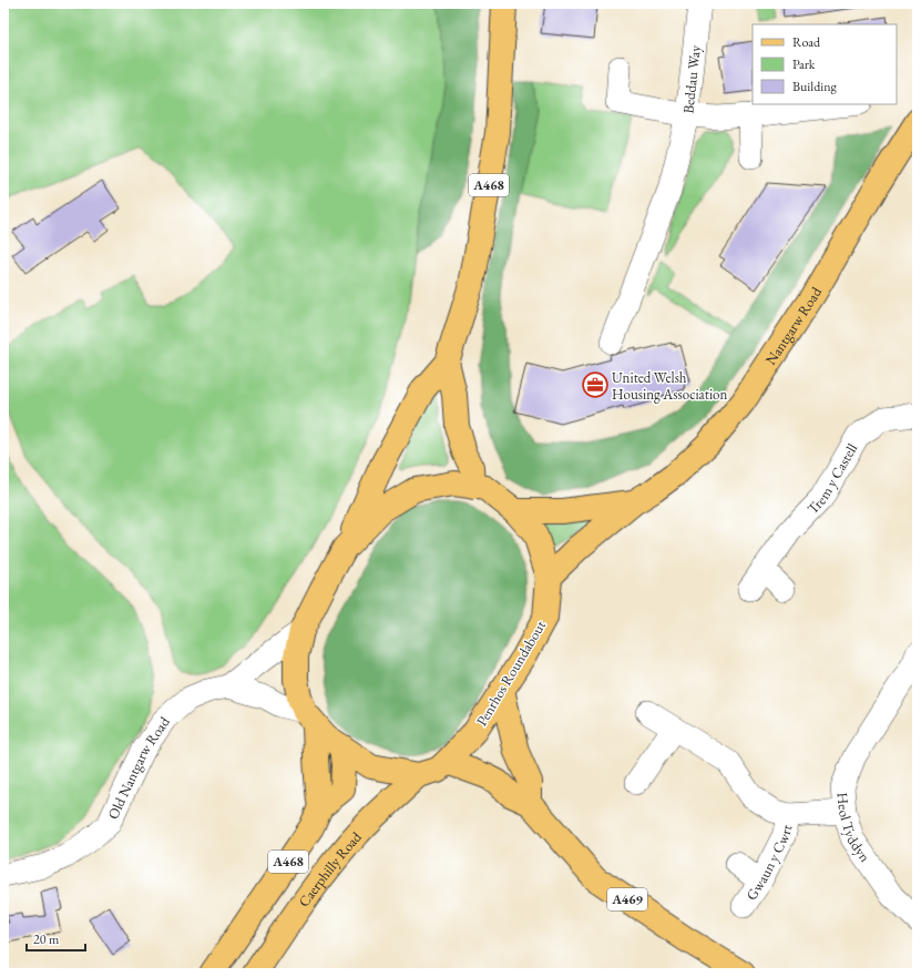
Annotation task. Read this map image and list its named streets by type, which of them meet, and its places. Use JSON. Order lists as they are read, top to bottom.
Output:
{
  "streets": {
    "main road": [
      "A468",
      "Nantgarw Road",
      "Penrhos Roundabout",
      "Caerphilly Road",
      "A469"
    ],
    "street": [
      "Beddau Way",
      "Trem y Castell",
      "Old Nantgarw Road",
      "Heol Tyddyn",
      "Gwaun y Cwrt"
    ]
  },
  "crossings": [
    ["A468", "Penrhos Roundabout"],
    ["Nantgarw Road", "Penrhos Roundabout"],
    ["Penrhos Roundabout", "Old Nantgarw Road"],
    ["Penrhos Roundabout", "Caerphilly Road"],
    ["Penrhos Roundabout", "A469"],
    ["Heol Tyddyn", "Gwaun y Cwrt"]
  ],
  "places": {
    "office": ["United Welsh Housing Association"]
  },
  "legend": ["Road", "Park", "Building"],
  "scale_bar": "20 m"
}
